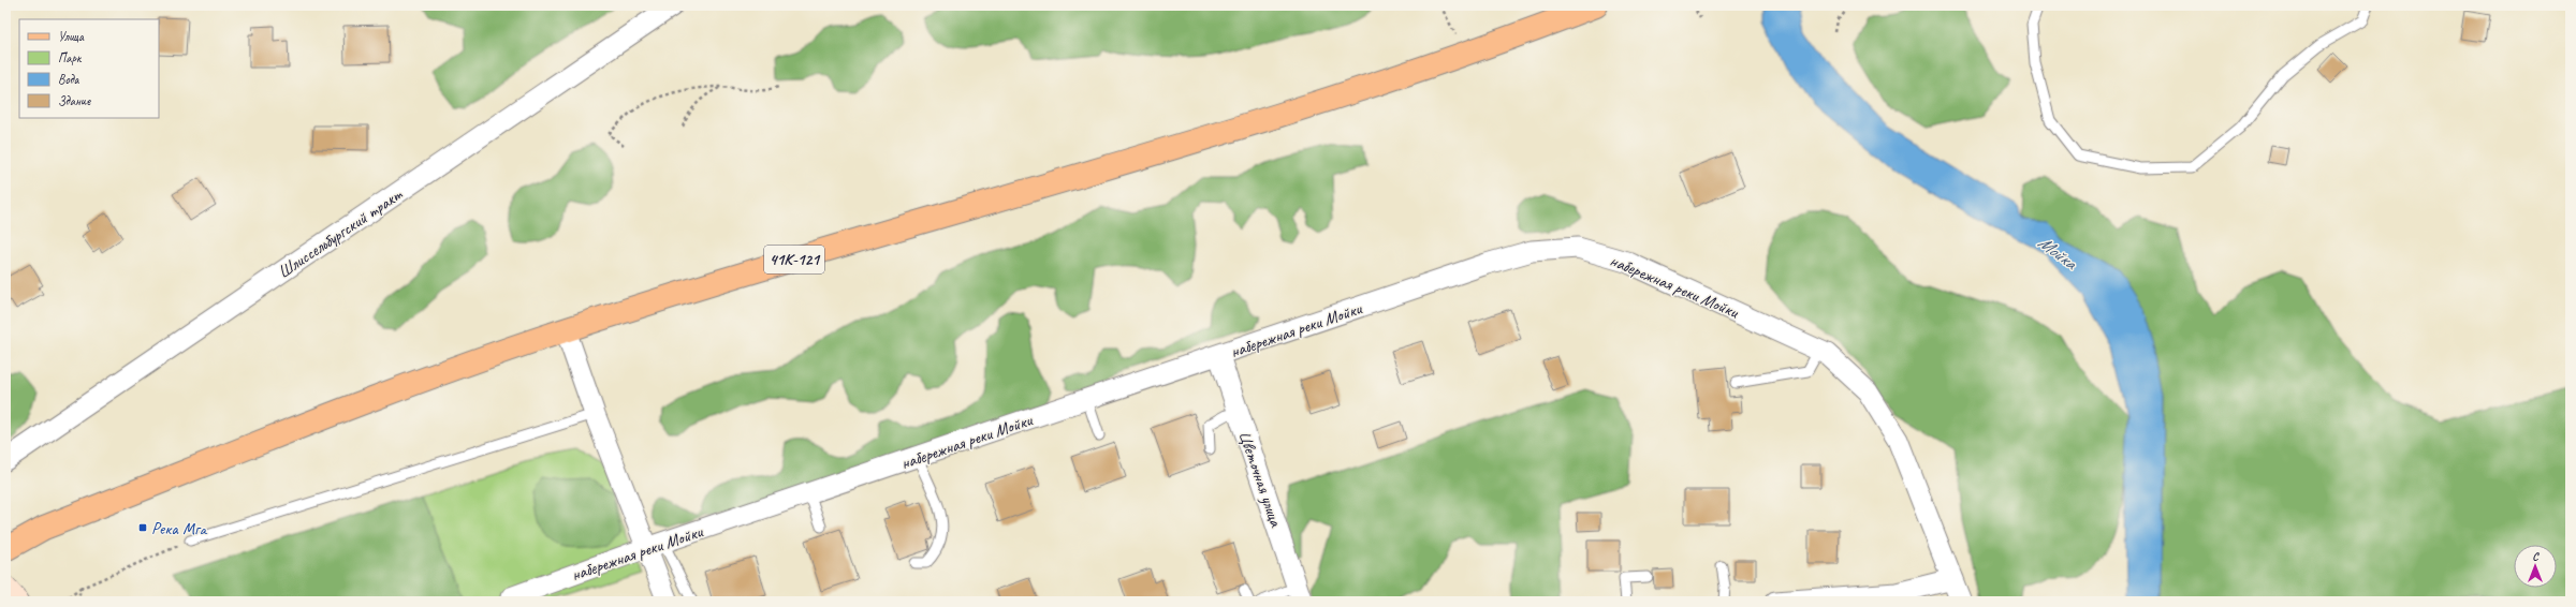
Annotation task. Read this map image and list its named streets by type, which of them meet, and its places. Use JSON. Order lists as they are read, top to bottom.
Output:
{
  "streets": {
    "main road": ["41К-121"],
    "street": ["Шлиссельбургский тракт", "набережная реки Мойки", "Цветочная улица"]
  },
  "crossings": [
    ["набережная реки Мойки", "Цветочная улица"]
  ],
  "water": ["Мойка"],
  "places": {
    "transit": ["Река Мга"]
  },
  "legend": [
    "Улица",
    "Парк",
    "Вода",
    "Здание"
  ],
  "north": "top"
}
